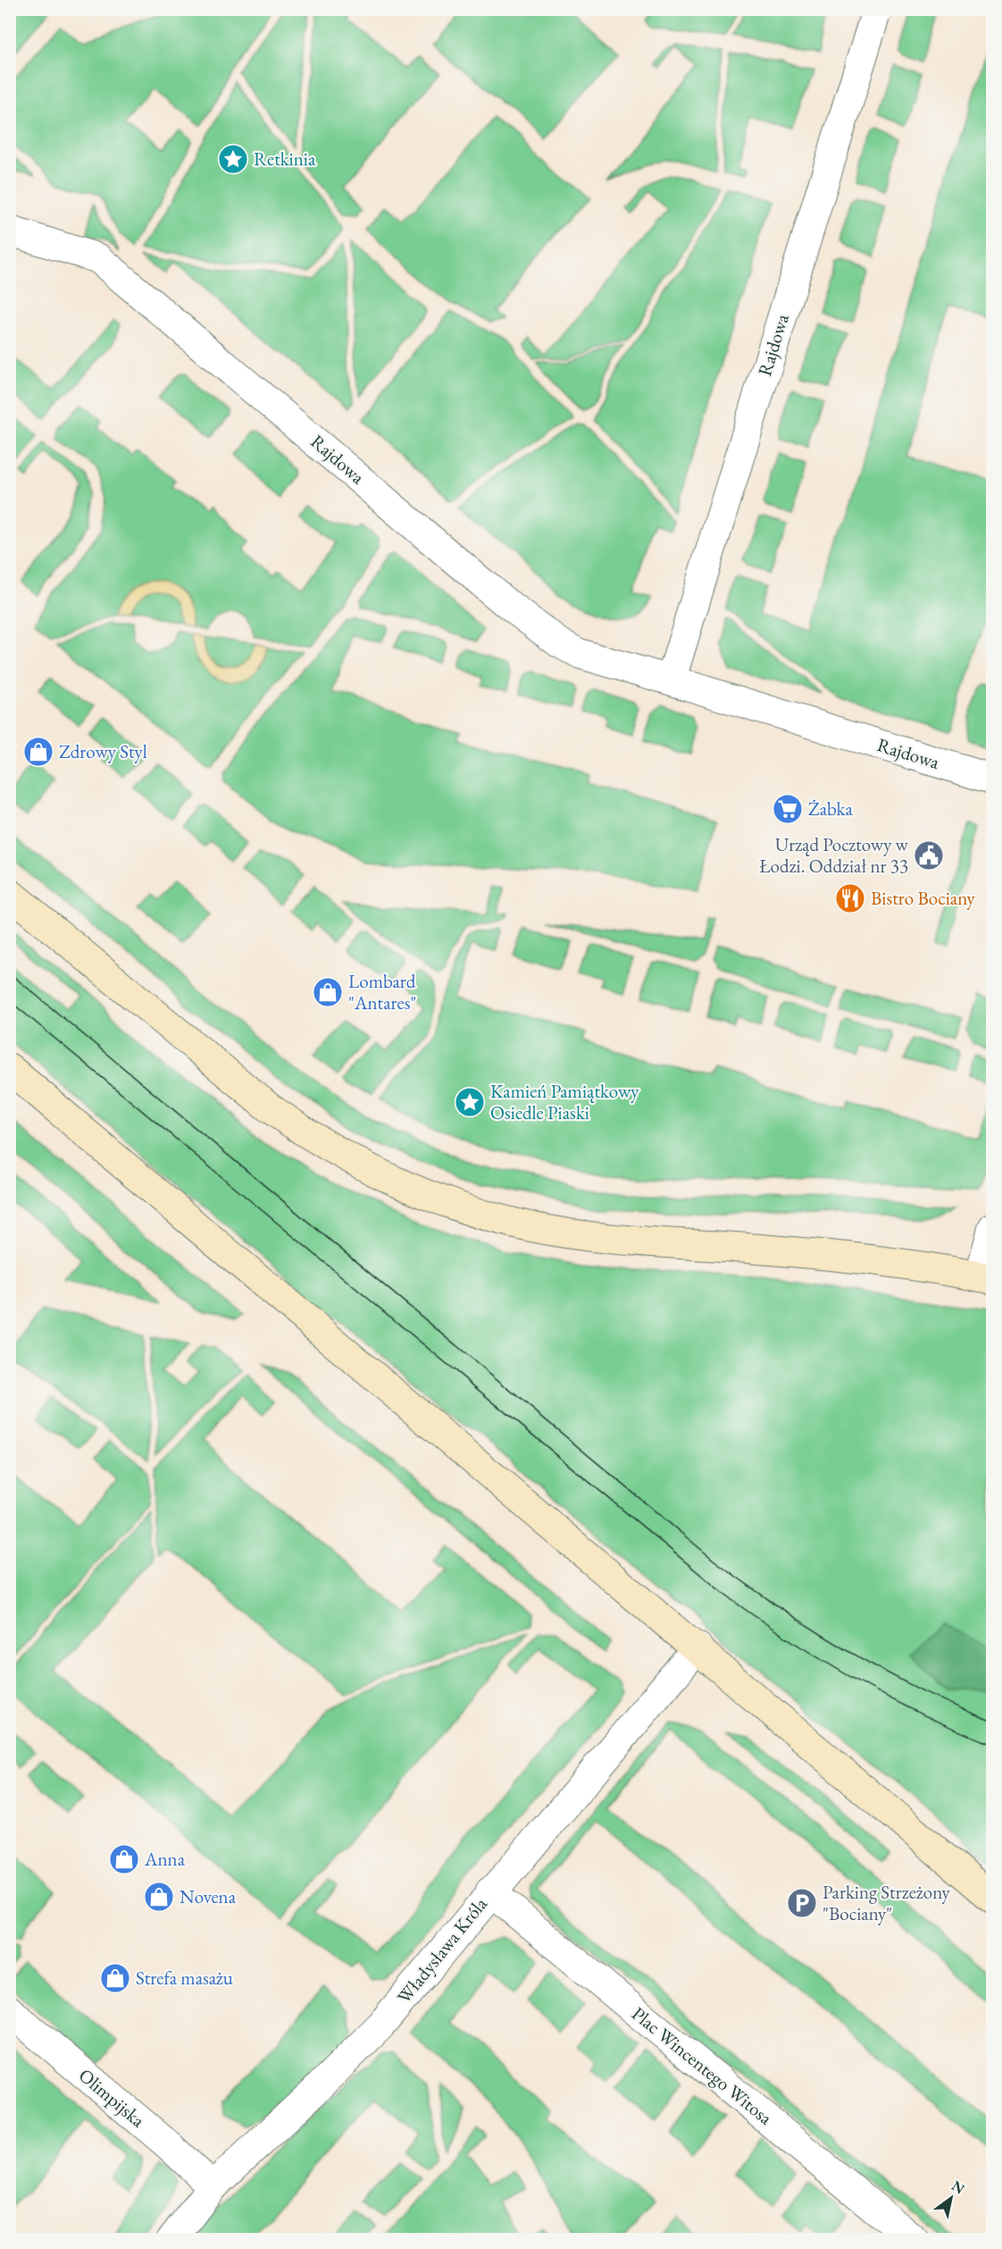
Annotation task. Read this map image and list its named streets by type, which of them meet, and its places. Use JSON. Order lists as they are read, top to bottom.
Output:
{
  "streets": {
    "street": [
      "Rajdowa",
      "Władysława Króla",
      "Plac Wincentego Witosa",
      "Olimpijska"
    ]
  },
  "crossings": [
    ["Władysława Króla", "Plac Wincentego Witosa"],
    ["Władysława Króla", "Olimpijska"]
  ],
  "places": {
    "place": ["Retkinia", "Kamień Pamiątkowy Osiedle Piaski"],
    "shop": [
      "Zdrowy Styl",
      "Lombard \"Antares\"",
      "Anna",
      "Novena",
      "Strefa masażu"
    ],
    "supermarket": ["Żabka"],
    "public building": ["Urząd Pocztowy w Łodzi. Oddział nr 33"],
    "restaurant": ["Bistro Bociany"],
    "parking": ["Parking Strzeżony \"Bociany\""]
  },
  "north": "top right"
}
